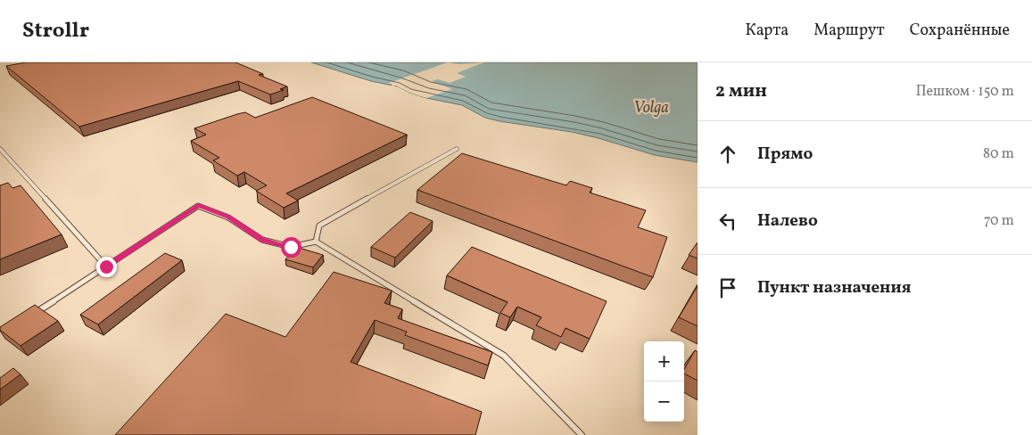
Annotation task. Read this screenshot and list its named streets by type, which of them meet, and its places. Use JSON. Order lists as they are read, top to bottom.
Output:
{
  "water": ["Volga"],
  "page": {
    "header": "Strollr",
    "nav": ["Карта", "Маршрут", "Сохранённые"],
    "heading": ["2 мин", "Пешком · 150 m"],
    "list": [
      ["Прямо", "80 m"],
      ["Налево", "70 m"],
      "Пункт назначения"
    ],
    "map_buttons": ["+", "−"]
  }
}
